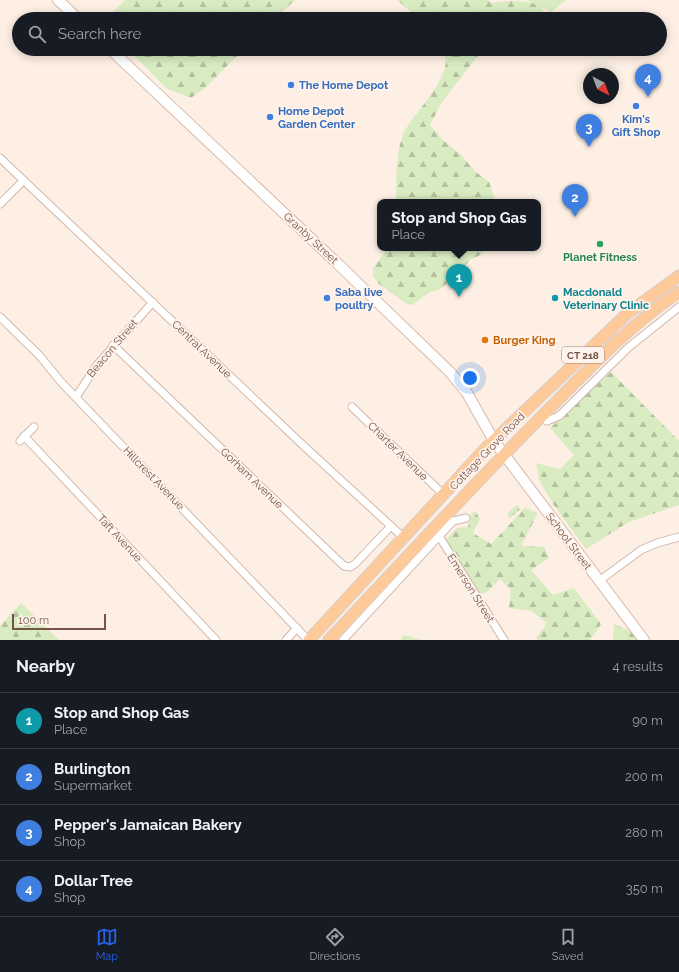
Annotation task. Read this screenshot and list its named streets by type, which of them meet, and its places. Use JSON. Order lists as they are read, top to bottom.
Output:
{
  "streets": {
    "main road": [
      "Granby Street",
      "CT 218",
      "Cottage Grove Road",
      "School Street"
    ],
    "street": [
      "Beacon Street",
      "Central Avenue",
      "Charter Avenue",
      "Hillcrest Avenue",
      "Gorham Avenue",
      "Taft Avenue",
      "Emerson Street"
    ]
  },
  "crossings": [
    ["Granby Street", "Cottage Grove Road"],
    ["Granby Street", "School Street"],
    ["Beacon Street", "Central Avenue"],
    ["Beacon Street", "Hillcrest Avenue"],
    ["Beacon Street", "Gorham Avenue"],
    ["Central Avenue", "Cottage Grove Road"],
    ["Central Avenue", "Gorham Avenue"],
    ["Charter Avenue", "Cottage Grove Road"],
    ["Cottage Grove Road", "Hillcrest Avenue"],
    ["Cottage Grove Road", "School Street"]
  ],
  "places": [
    "The Home Depot",
    "Kim's Gift Shop",
    "Home Depot Garden Center",
    "Planet Fitness",
    "Saba live poultry",
    "Macdonald Veterinary Clinic",
    "Burger King"
  ],
  "scale_bar": "100 m",
  "north": "bottom right",
  "page": {
    "search": "Search here",
    "pins": [
      "4",
      "3",
      "2",
      "1"
    ],
    "popup": ["Stop and Shop Gas", "Place"],
    "scale": "100 m",
    "heading": ["Nearby", "4 results"],
    "list": [
      {
        "mark": "1",
        "name": "Stop and Shop Gas",
        "note": "Place",
        "value": "90 m"
      },
      {
        "mark": "2",
        "name": "Burlington",
        "note": "Supermarket",
        "value": "200 m"
      },
      {
        "mark": "3",
        "name": "Pepper's Jamaican Bakery",
        "note": "Shop",
        "value": "280 m"
      },
      {
        "mark": "4",
        "name": "Dollar Tree",
        "note": "Shop",
        "value": "350 m"
      }
    ],
    "nav": ["Map", "Directions", "Saved"]
  }
}
